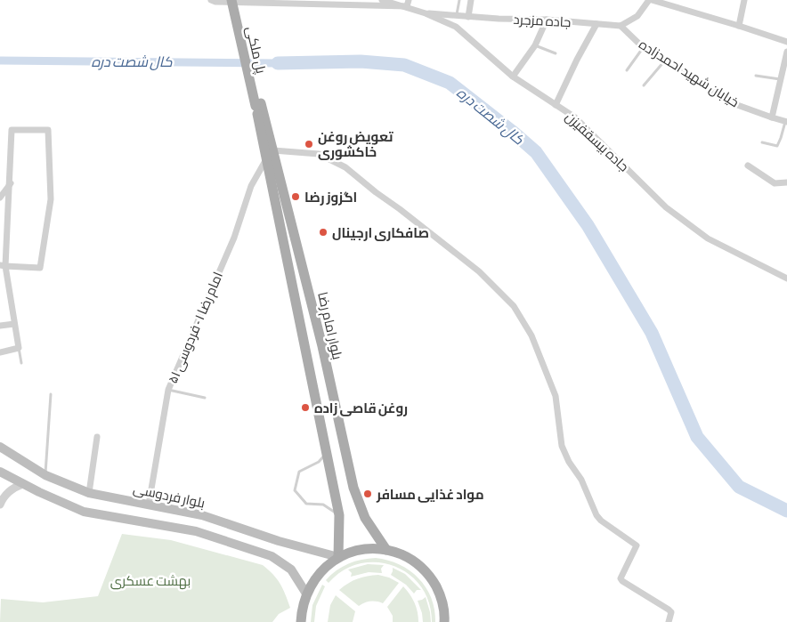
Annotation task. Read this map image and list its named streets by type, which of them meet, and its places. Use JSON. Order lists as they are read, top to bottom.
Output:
{
  "streets": {
    "main road": ["پل ملکی", "بلوار امام رضا", "بلوار فردوسی"],
    "street": [
      "جاده مزجرد",
      "خیابان شهید احمدزاده",
      "جاده بیسقفیزن",
      "امام رضا ۱ - فردوسی ۵۱"
    ]
  },
  "crossings": [
    ["جاده مزجرد", "خیابان شهید احمدزاده"],
    ["جاده مزجرد", "جاده بیسقفیزن"],
    ["پل ملکی", "بلوار امام رضا"],
    ["بلوار امام رضا", "امام رضا ۱ - فردوسی ۵۱"],
    ["بلوار امام رضا", "بلوار فردوسی"],
    ["امام رضا ۱ - فردوسی ۵۱", "بلوار فردوسی"]
  ],
  "water": ["کال شصت دره"],
  "parks": ["بهشت عسکری"],
  "places": [
    "تعویض روغن خاکشوری",
    "اگزوز رضا",
    "صافکاری ارجینال",
    "روغن قاصی زاده",
    "مواد غذایی مسافر"
  ]
}
